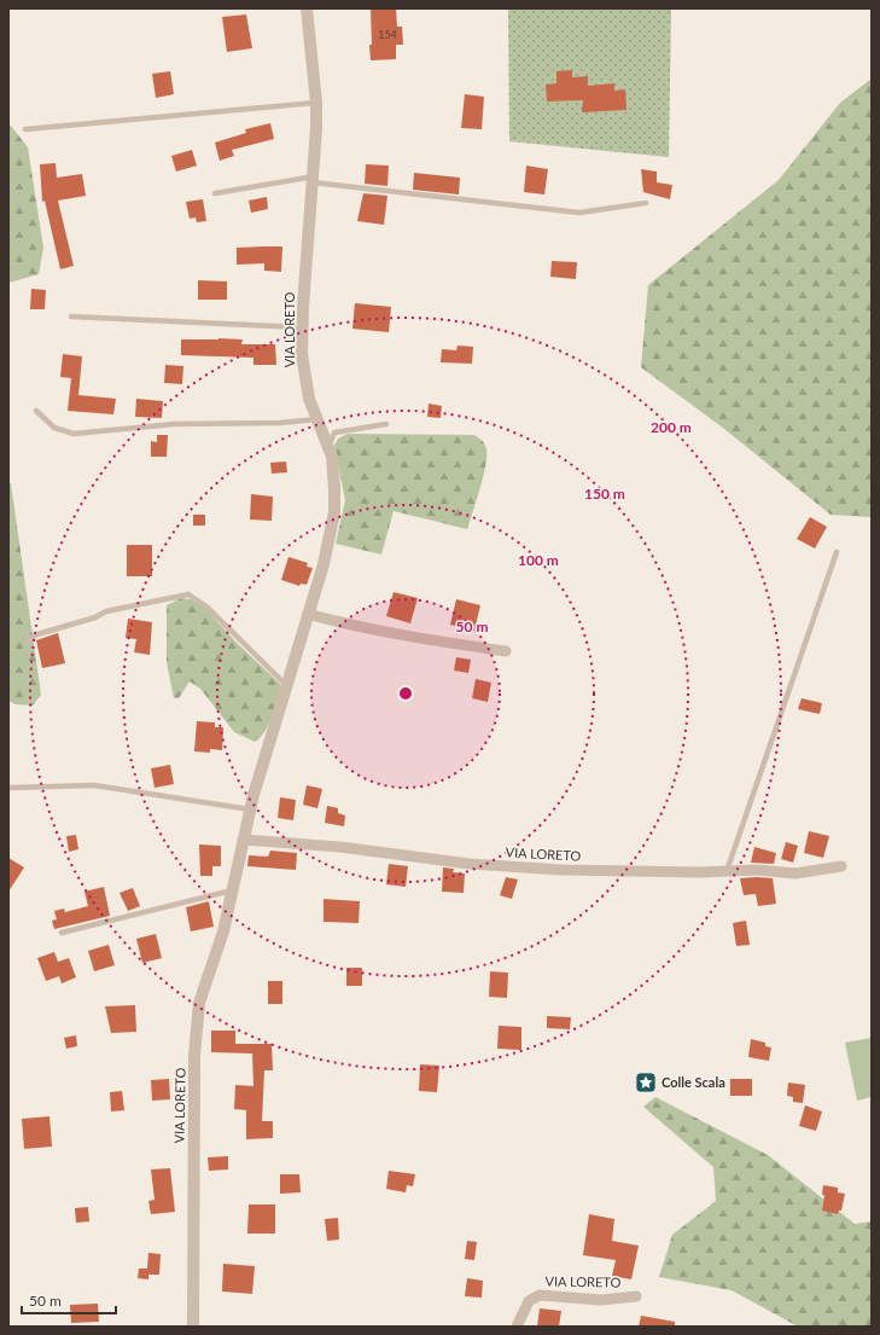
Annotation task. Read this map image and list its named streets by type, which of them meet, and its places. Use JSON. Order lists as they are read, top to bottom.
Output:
{
  "streets": {
    "street": ["VIA LORETO"]
  },
  "places": {
    "place": ["Colle Scala"]
  },
  "house_numbers": ["154"],
  "scale_bar": "50 m",
  "rings": [
    "200 m",
    "150 m",
    "100 m",
    "50 m"
  ]
}
